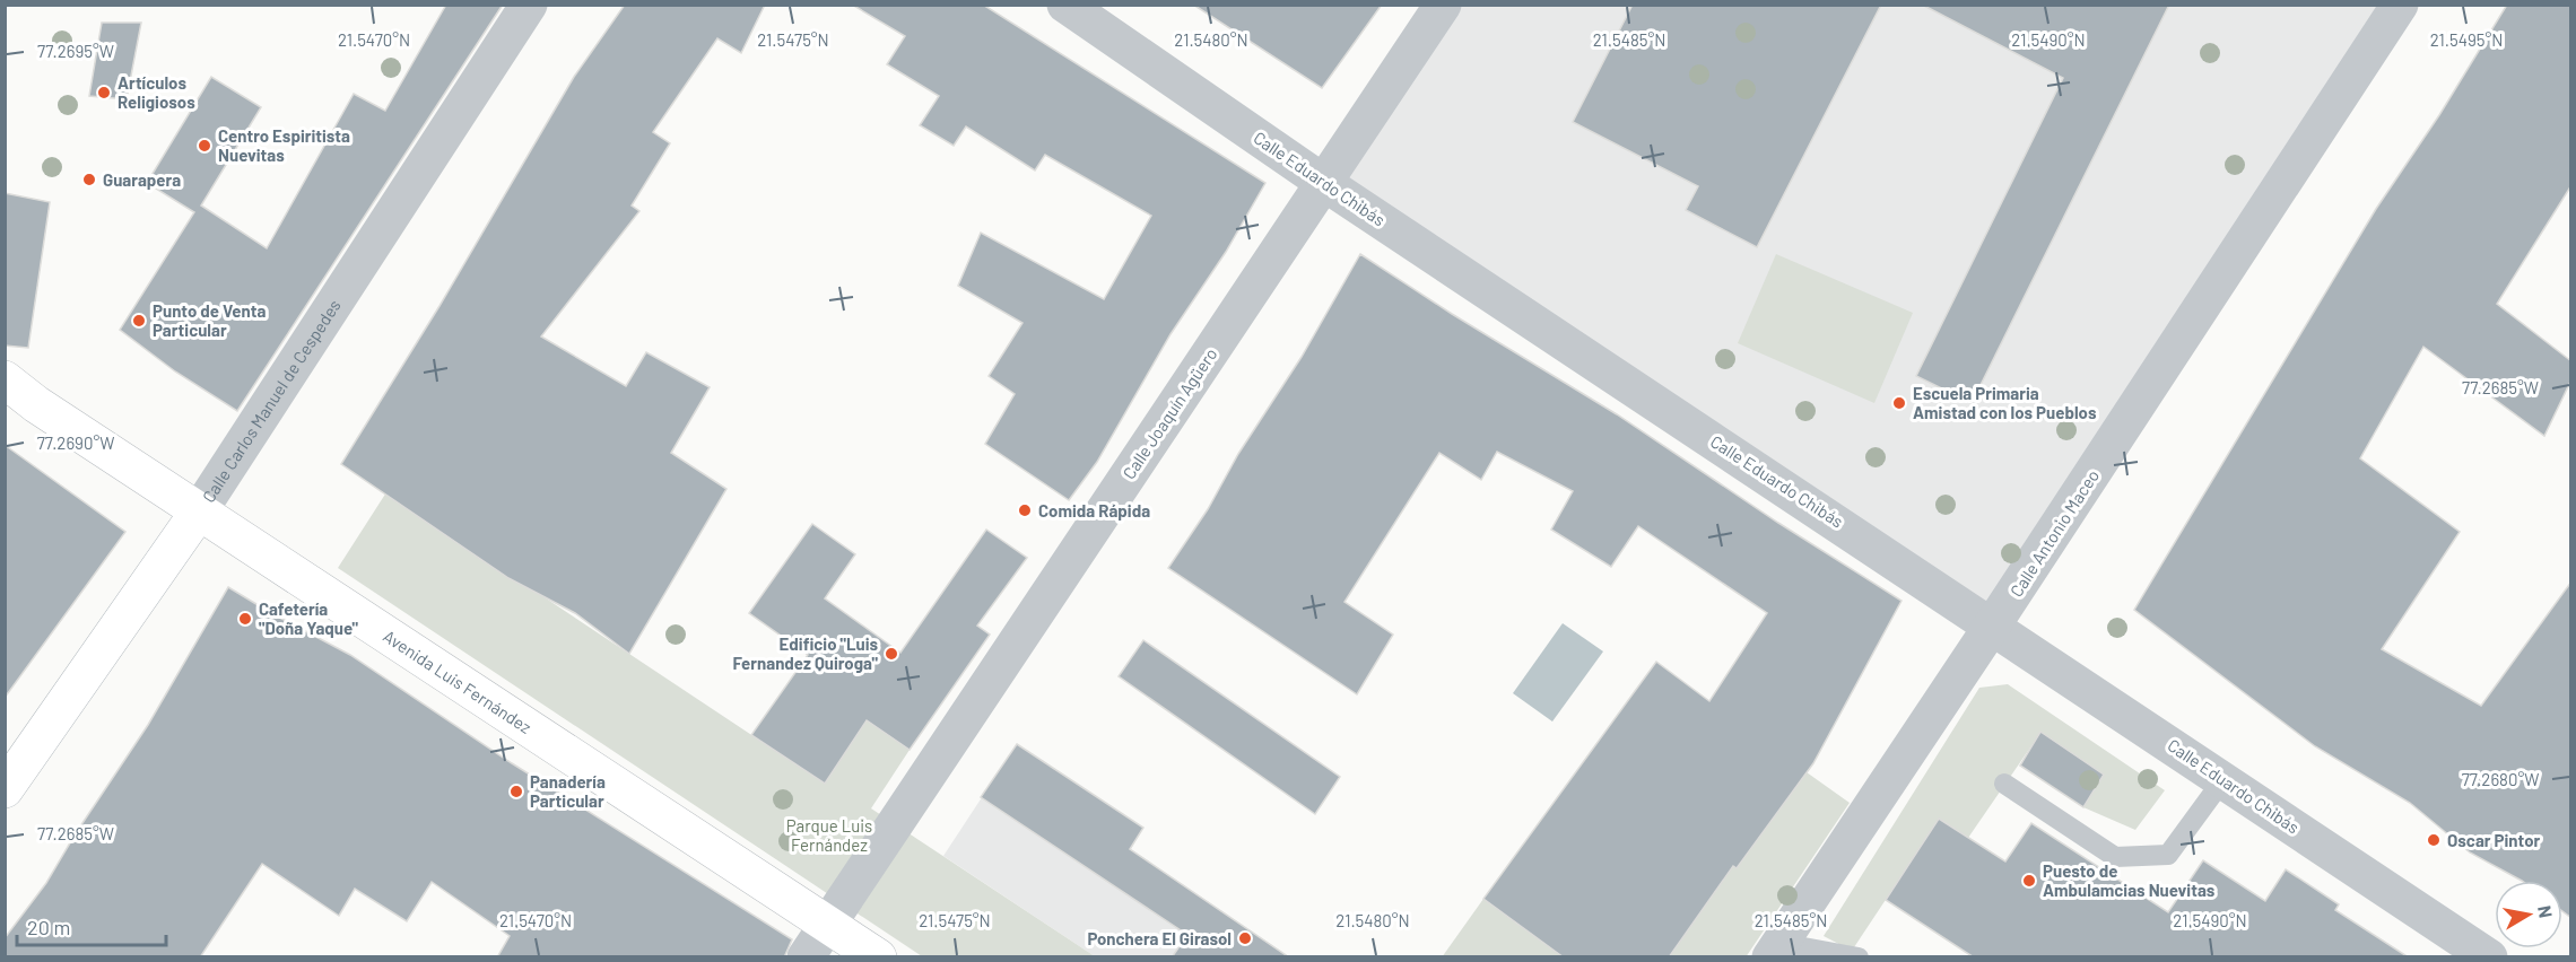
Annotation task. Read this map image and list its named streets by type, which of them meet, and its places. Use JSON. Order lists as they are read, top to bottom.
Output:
{
  "streets": {
    "main road": ["Calle Carlos Manuel de Cespedes", "Avenida Luis Fernández"],
    "street": ["Calle Eduardo Chibás", "Calle Joaquín Agüero", "Calle Antonio Maceo"]
  },
  "crossings": [
    ["Calle Eduardo Chibás", "Calle Joaquín Agüero"],
    ["Calle Eduardo Chibás", "Calle Antonio Maceo"],
    ["Calle Carlos Manuel de Cespedes", "Avenida Luis Fernández"],
    ["Calle Joaquín Agüero", "Avenida Luis Fernández"]
  ],
  "parks": ["Parque Luis Fernández"],
  "places": [
    "Artículos Religiosos",
    "Centro Espiritista Nuevitas",
    "Guarapera",
    "Punto de Venta Particular",
    "Escuela Primaria Amistad con los Pueblos",
    "Comida Rápida",
    "Cafetería \"Doña Yaque\"",
    "Edificio \"Luis Fernandez Quiroga\"",
    "Panadería Particular",
    "Oscar Pintor",
    "Puesto de Ambulamcias Nuevitas",
    "Ponchera El Girasol"
  ],
  "scale_bar": "20 m",
  "north": "right",
  "coordinates": [
    "21.5470°N",
    "21.5475°N",
    "21.5480°N",
    "21.5485°N",
    "21.5490°N",
    "21.5495°N",
    "77.2695°W",
    "77.2685°W",
    "77.2690°W",
    "77.2680°W"
  ]
}
